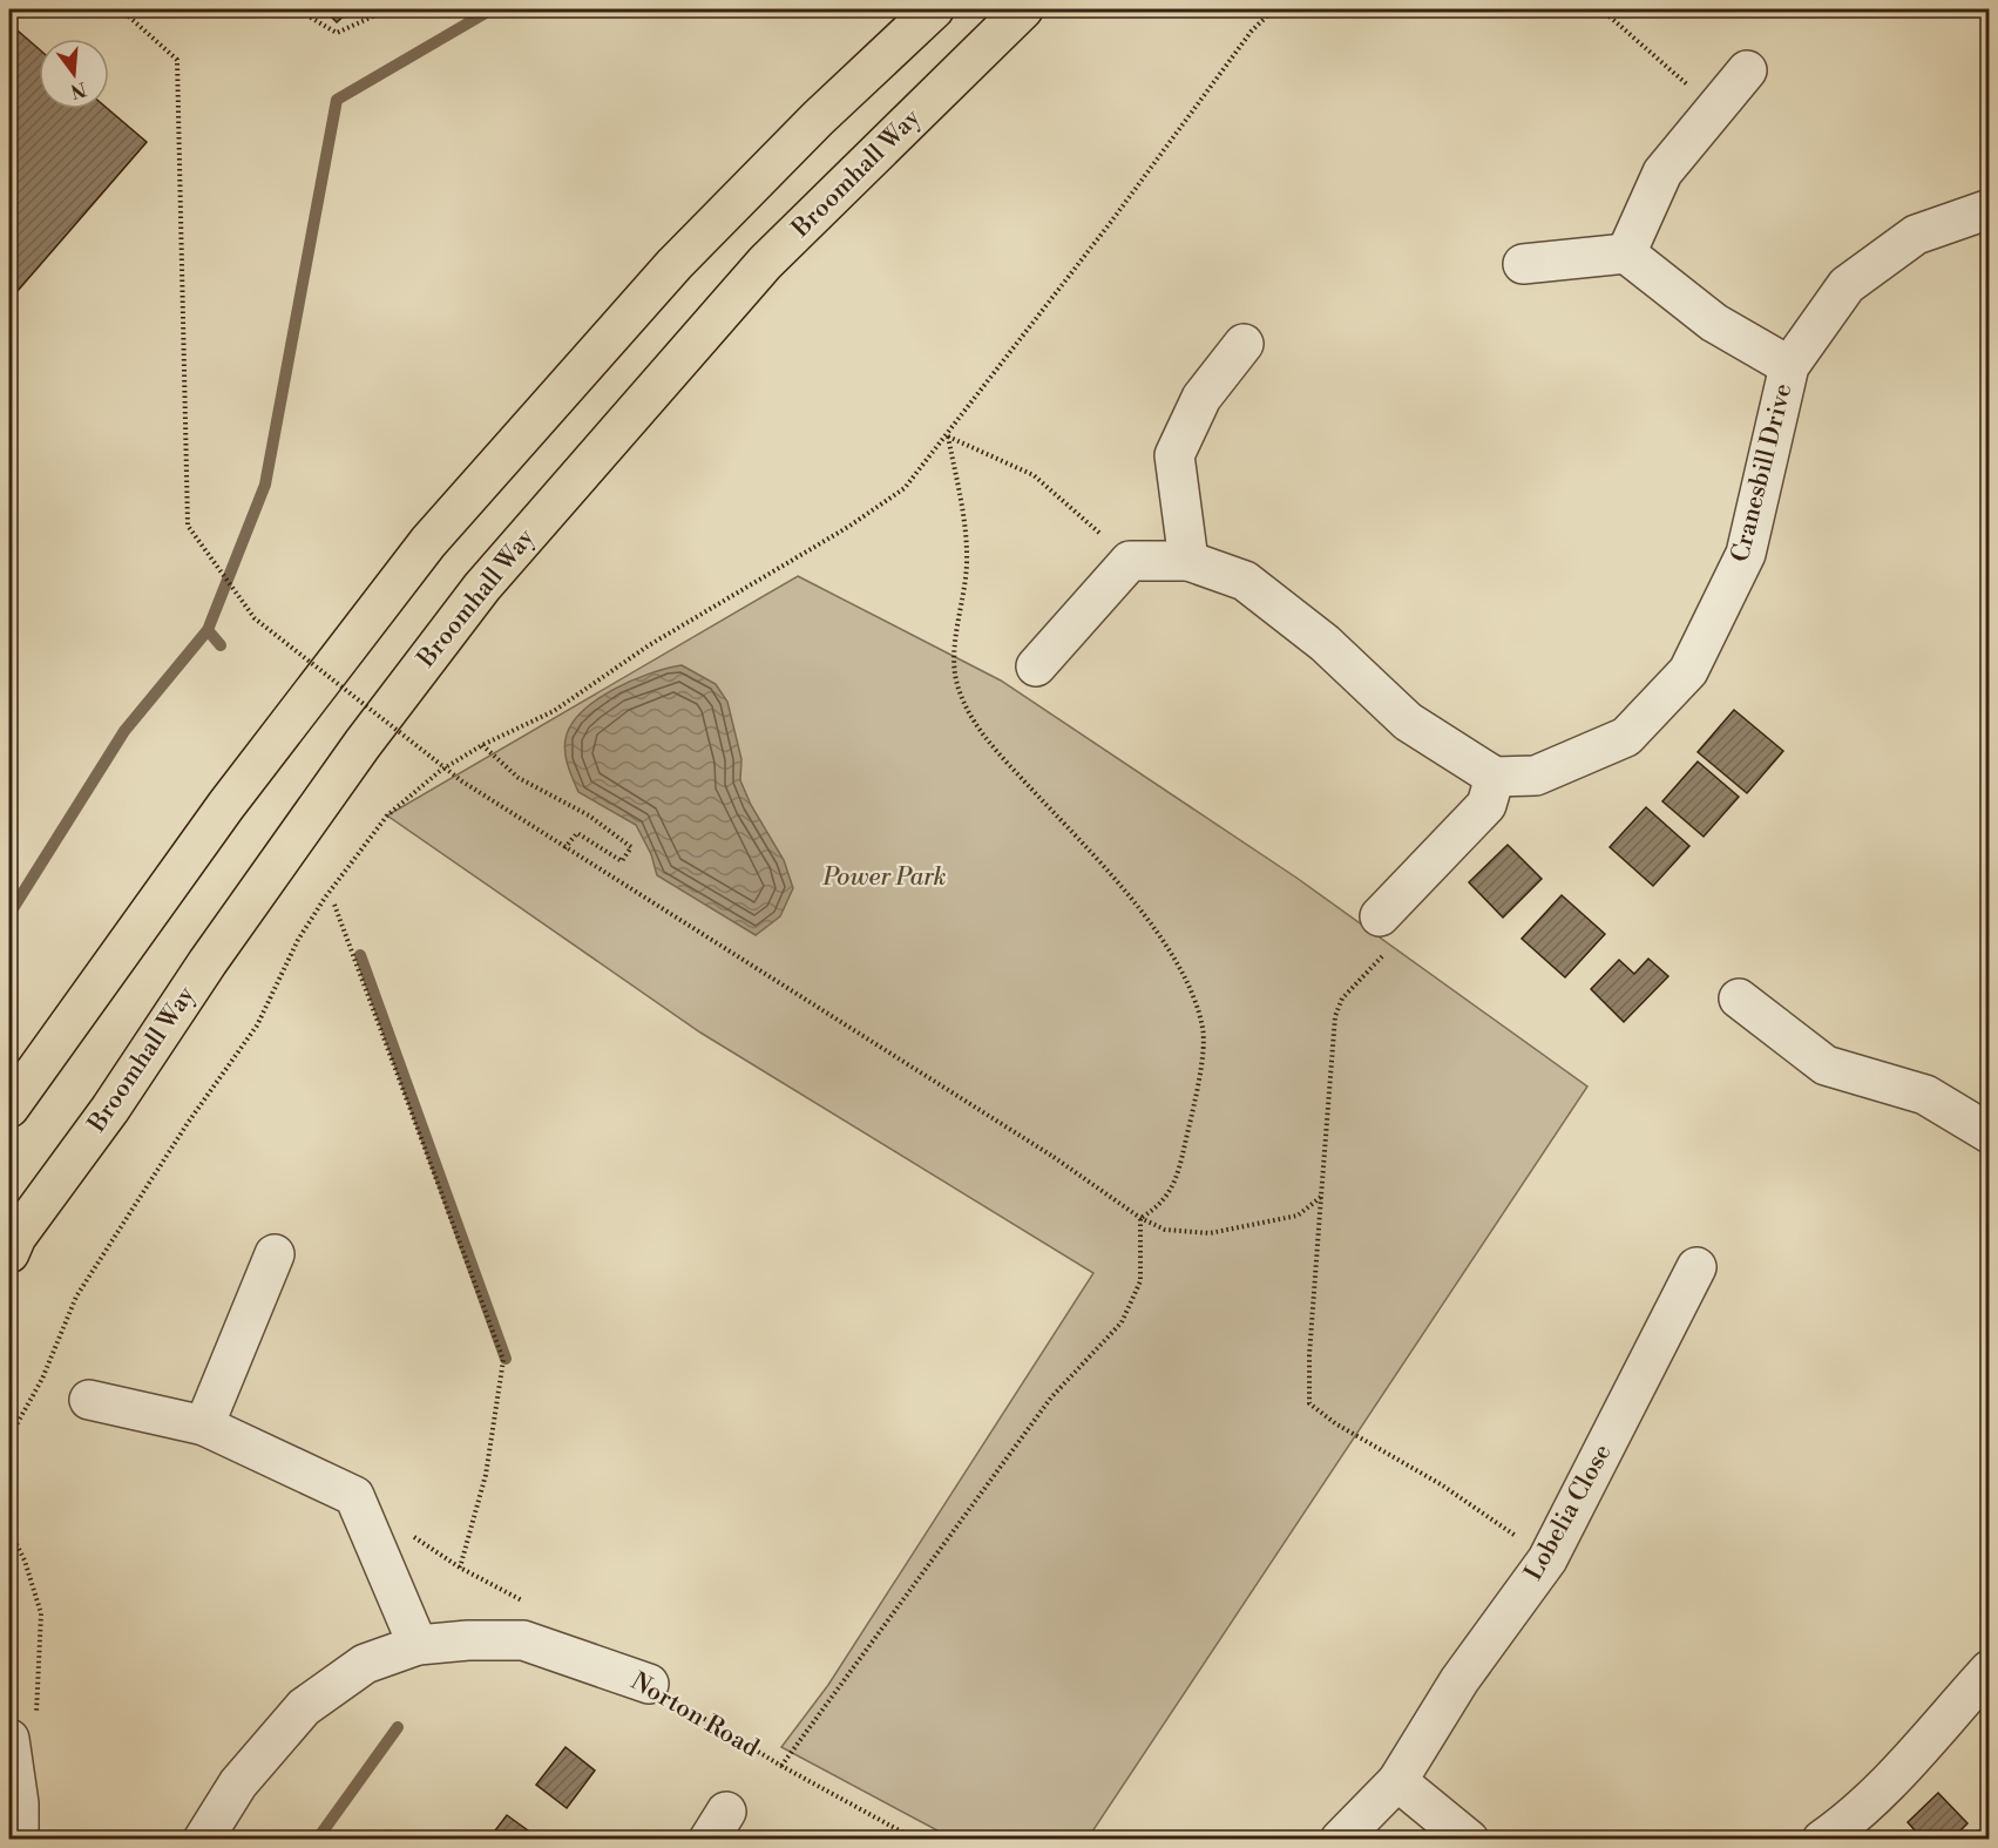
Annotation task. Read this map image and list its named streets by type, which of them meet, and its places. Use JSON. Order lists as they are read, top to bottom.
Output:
{
  "streets": {
    "highway": ["Broomhall Way"],
    "street": ["Cranesbill Drive", "Lobelia Close", "Norton Road"]
  },
  "parks": ["Power Park"],
  "north": "bottom"
}
